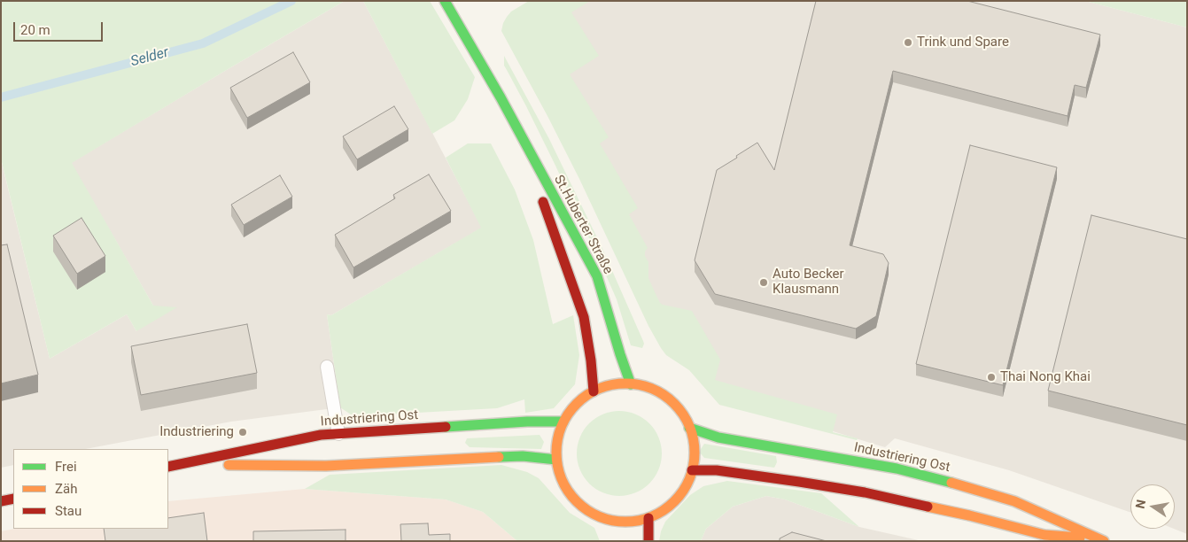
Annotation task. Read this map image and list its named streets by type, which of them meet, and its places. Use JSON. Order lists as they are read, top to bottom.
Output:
{
  "streets": {
    "street": ["St.Huberter Straße", "Industriering Ost"]
  },
  "crossings": [
    ["St.Huberter Straße", "Industriering Ost"]
  ],
  "water": ["Selder"],
  "places": [
    "Trink und Spare",
    "Auto Becker Klausmann",
    "Thai Nong Khai",
    "Industriering"
  ],
  "legend": ["Frei", "Zäh", "Stau"],
  "scale_bar": "20 m",
  "north": "left"
}
